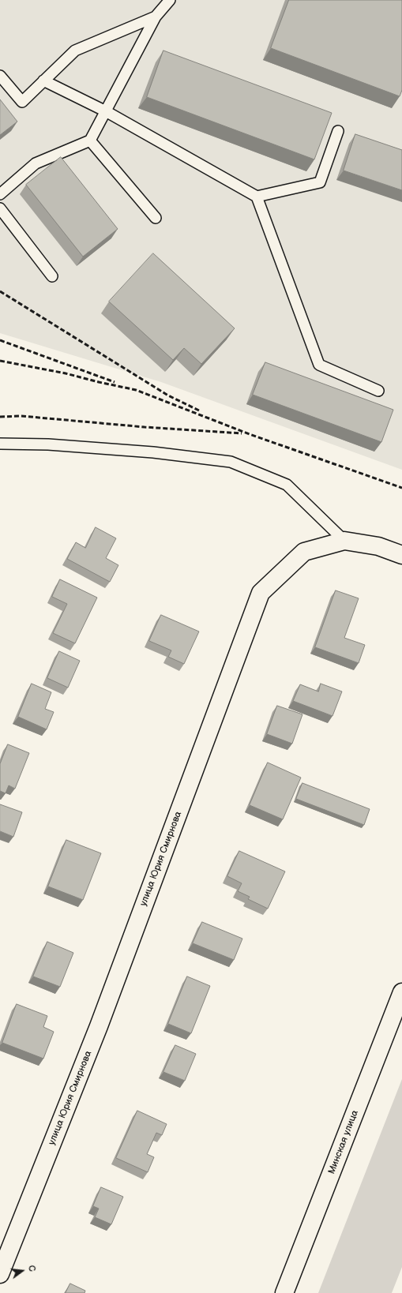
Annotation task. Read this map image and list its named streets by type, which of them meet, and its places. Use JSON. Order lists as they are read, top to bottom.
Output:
{
  "streets": {
    "street": ["улица Юрия Смирнова", "Минская улица"]
  },
  "north": "right"
}
